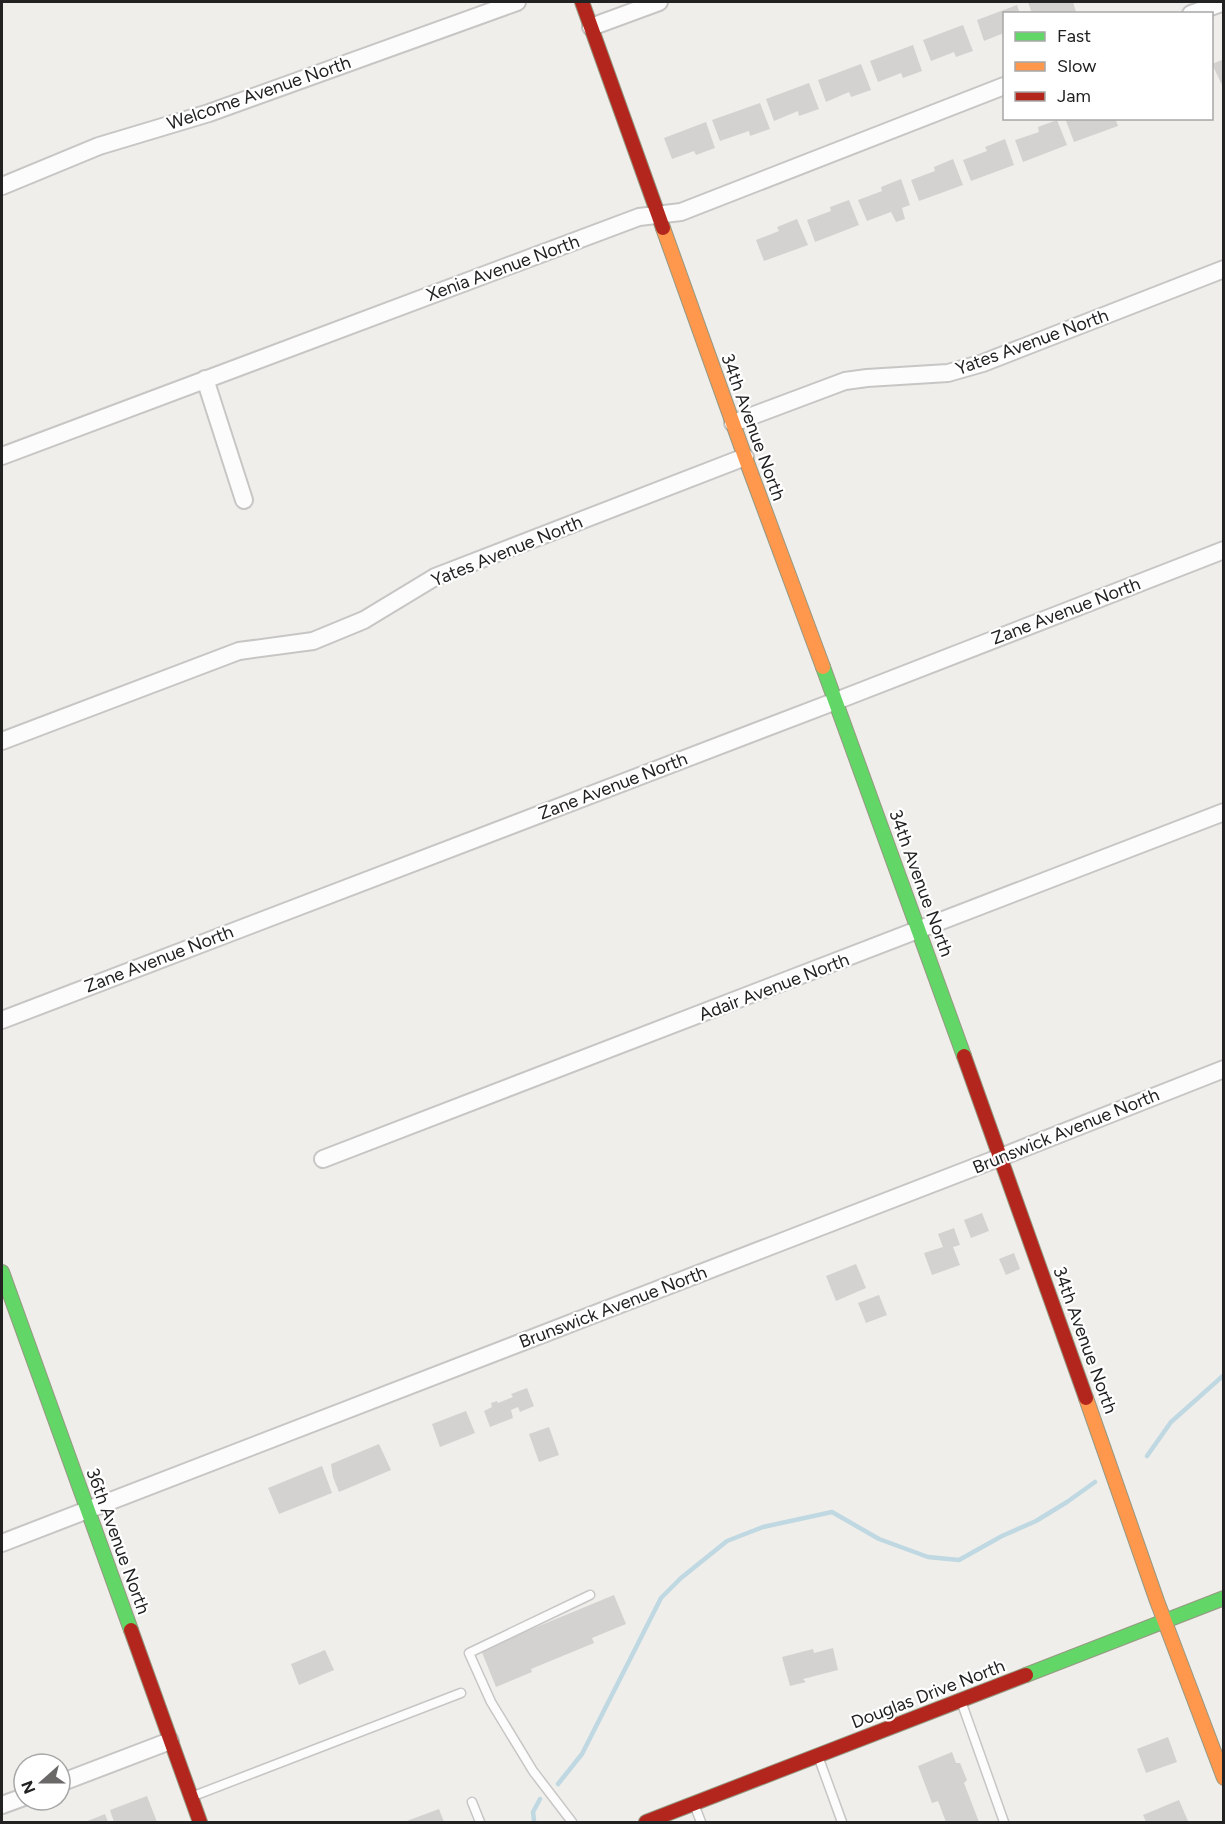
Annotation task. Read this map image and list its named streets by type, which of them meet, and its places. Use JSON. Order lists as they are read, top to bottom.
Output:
{
  "streets": {
    "street": [
      "Welcome Avenue North",
      "Xenia Avenue North",
      "Yates Avenue North",
      "34th Avenue North",
      "Zane Avenue North",
      "Adair Avenue North",
      "Brunswick Avenue North",
      "36th Avenue North",
      "Douglas Drive North"
    ]
  },
  "crossings": [
    ["Xenia Avenue North", "34th Avenue North"],
    ["Yates Avenue North", "34th Avenue North"],
    ["34th Avenue North", "Zane Avenue North"],
    ["34th Avenue North", "Adair Avenue North"],
    ["34th Avenue North", "Brunswick Avenue North"],
    ["34th Avenue North", "Douglas Drive North"],
    ["Brunswick Avenue North", "36th Avenue North"]
  ],
  "legend": ["Fast", "Slow", "Jam"],
  "north": "left"
}
